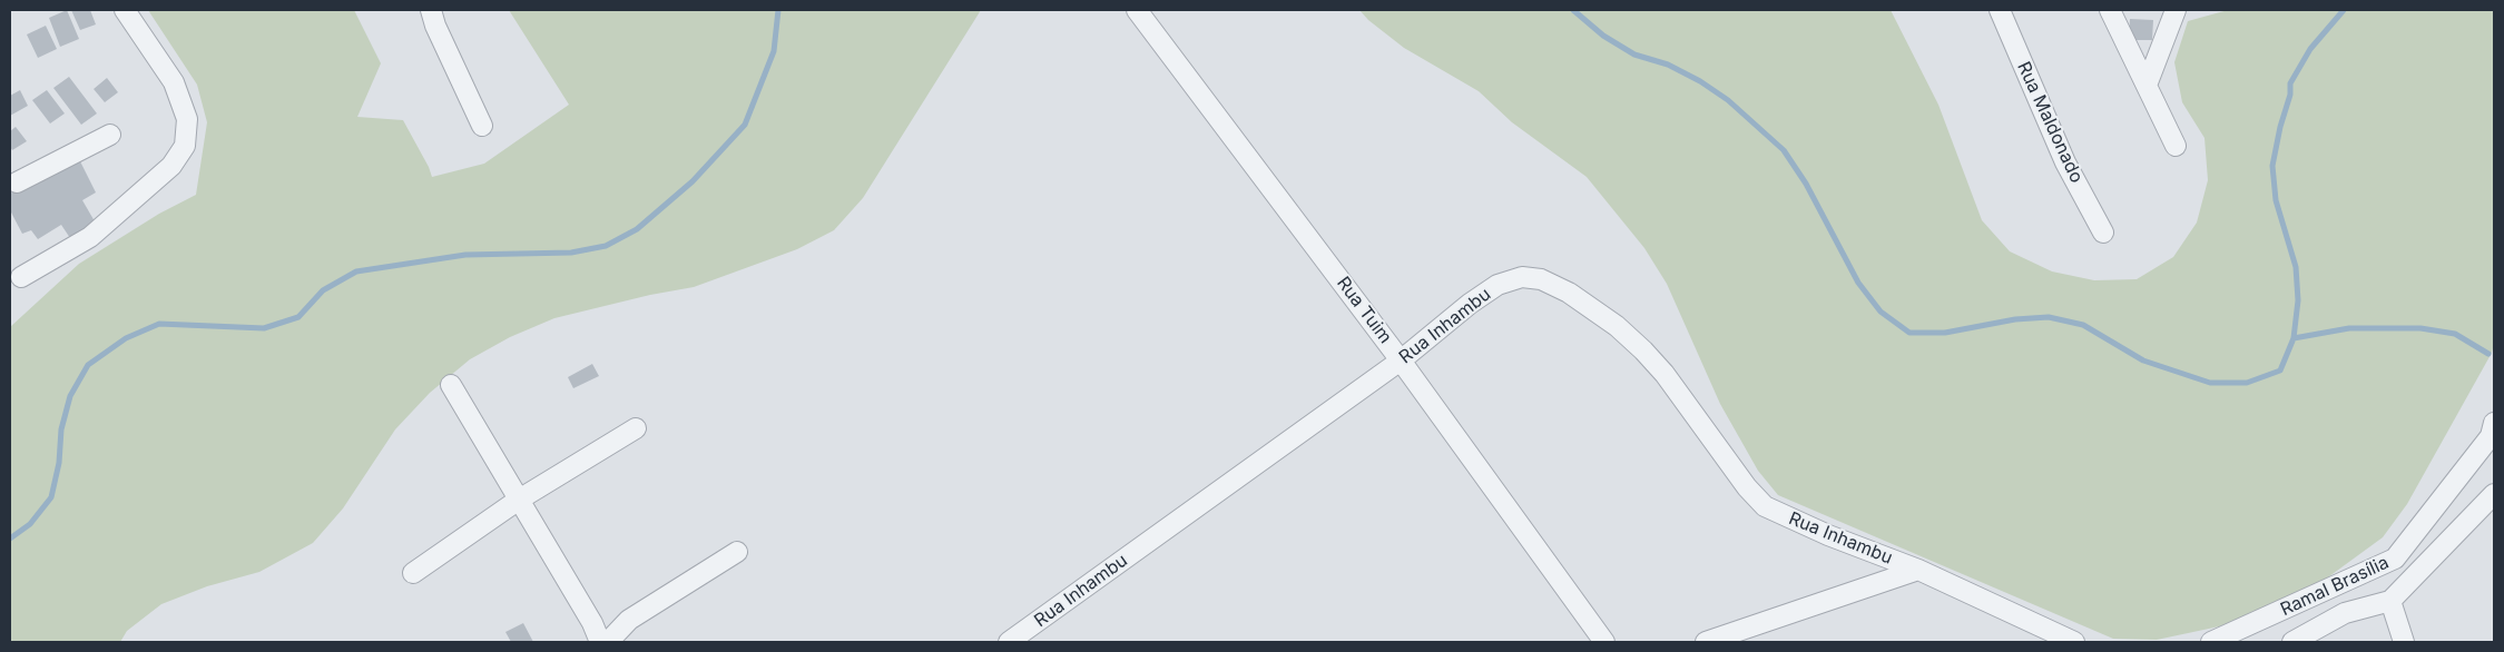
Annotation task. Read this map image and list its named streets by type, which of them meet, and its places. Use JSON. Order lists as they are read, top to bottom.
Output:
{
  "streets": {
    "street": [
      "Rua Maldonado",
      "Rua Tuim",
      "Rua Inhambu",
      "Ramal Brasília"
    ]
  },
  "crossings": [
    ["Rua Tuim", "Rua Inhambu"]
  ]
}
